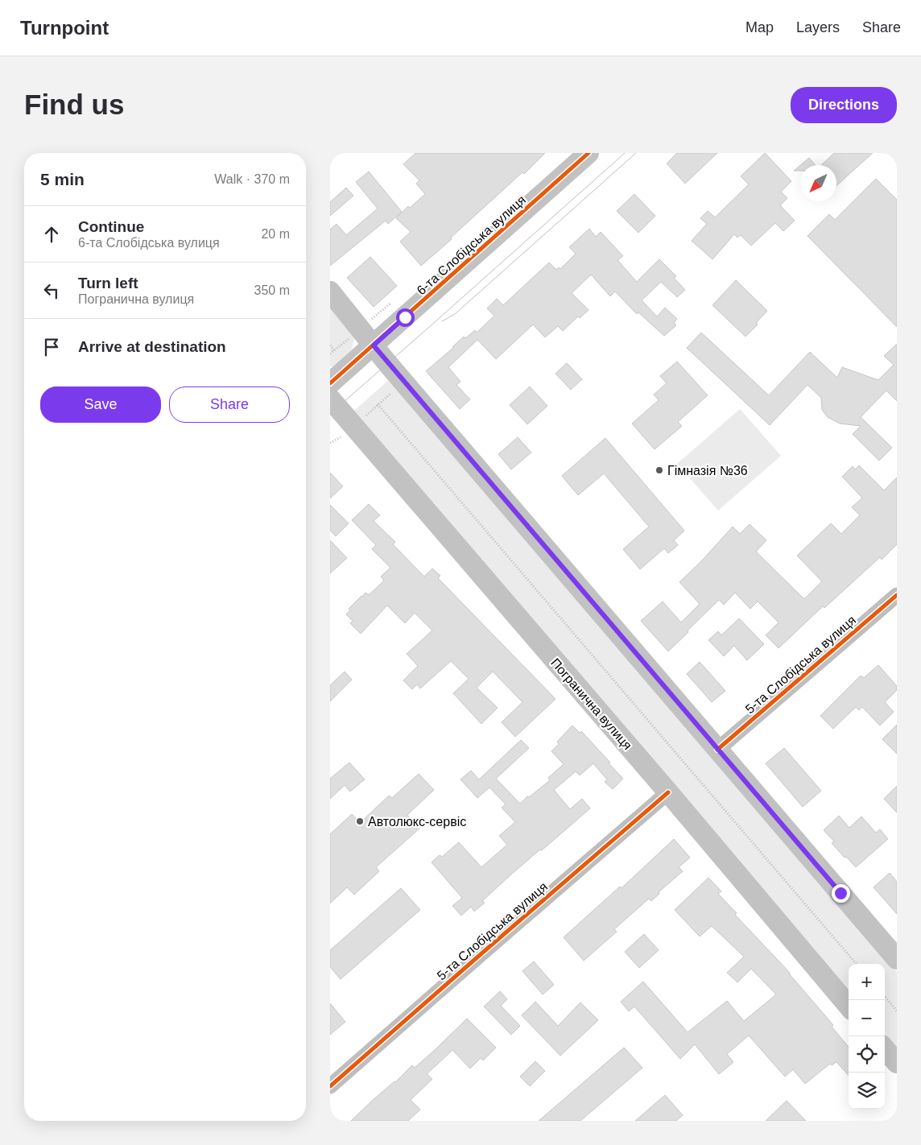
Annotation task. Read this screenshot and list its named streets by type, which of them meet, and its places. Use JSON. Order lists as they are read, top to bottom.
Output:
{
  "streets": {
    "main road": ["6-та Слобідська вулиця", "Погранична вулиця"],
    "street": ["5-та Слобідська вулиця"]
  },
  "crossings": [
    ["5-та Слобідська вулиця", "Погранична вулиця"]
  ],
  "places": ["Гімназія №36", "Автолюкс-сервіс"],
  "north": "bottom left",
  "page": {
    "header": "Turnpoint",
    "nav": ["Map", "Layers", "Share"],
    "buttons": [
      "Directions",
      ["Save", "Share"]
    ],
    "title": "Find us",
    "heading": ["5 min", "Walk · 370 m"],
    "list": [
      ["Continue", "6-та Слобідська вулиця", "20 m"],
      ["Turn left", "Погранична вулиця", "350 m"],
      "Arrive at destination"
    ],
    "map_buttons": ["+", "−"]
  }
}
